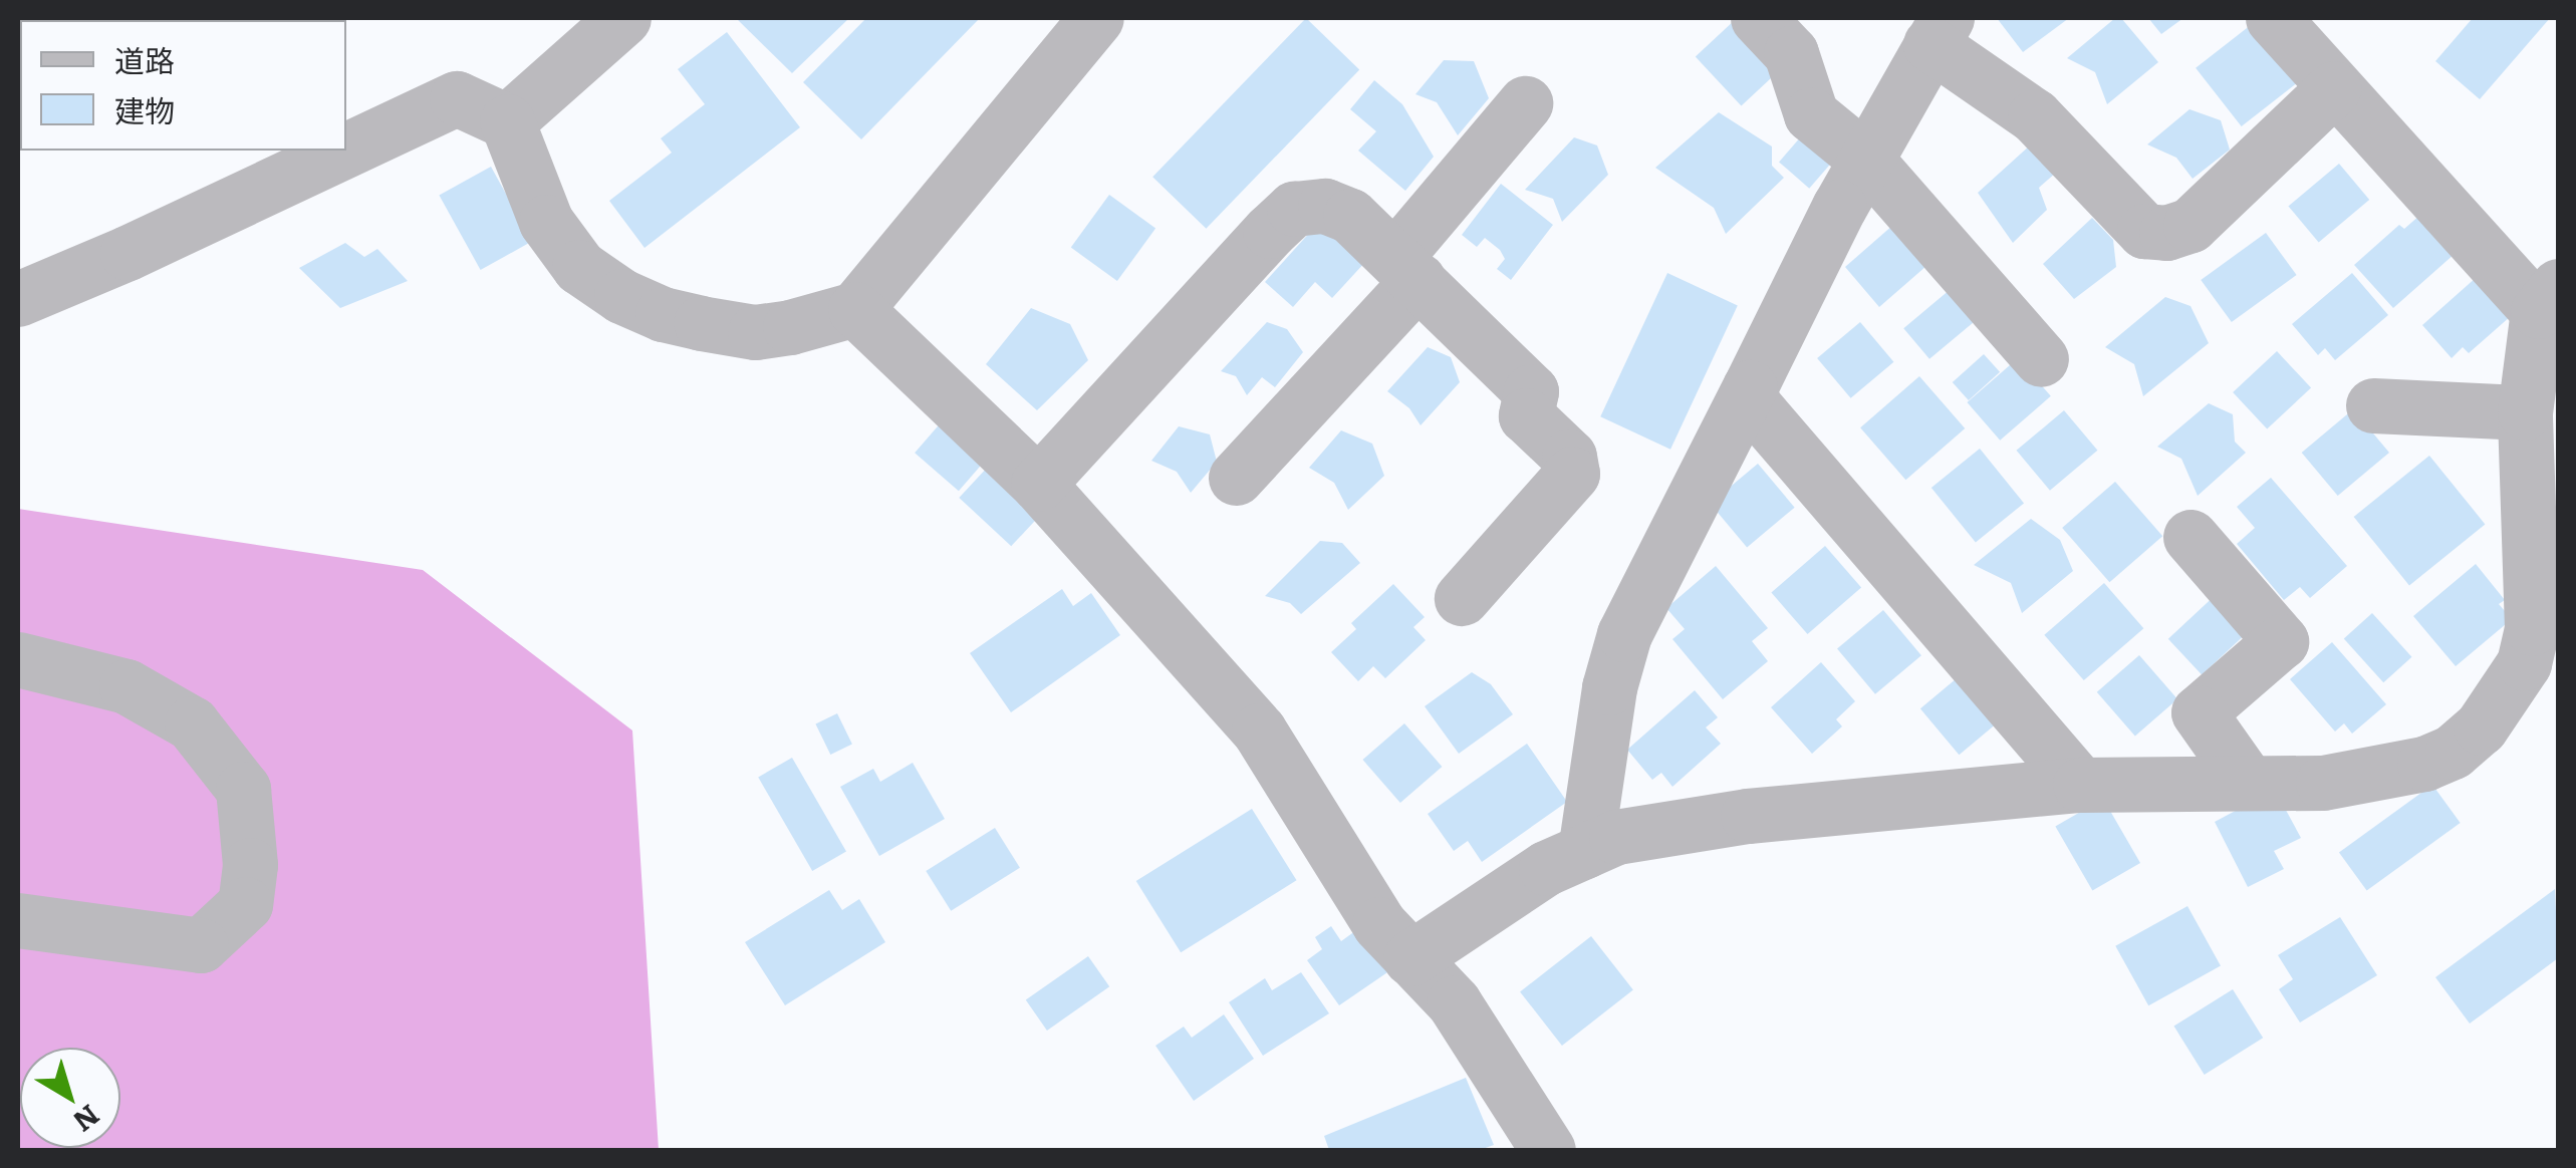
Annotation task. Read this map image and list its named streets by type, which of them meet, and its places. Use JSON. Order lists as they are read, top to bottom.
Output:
{
  "legend": ["道路", "建物"],
  "north": "bottom right"
}
